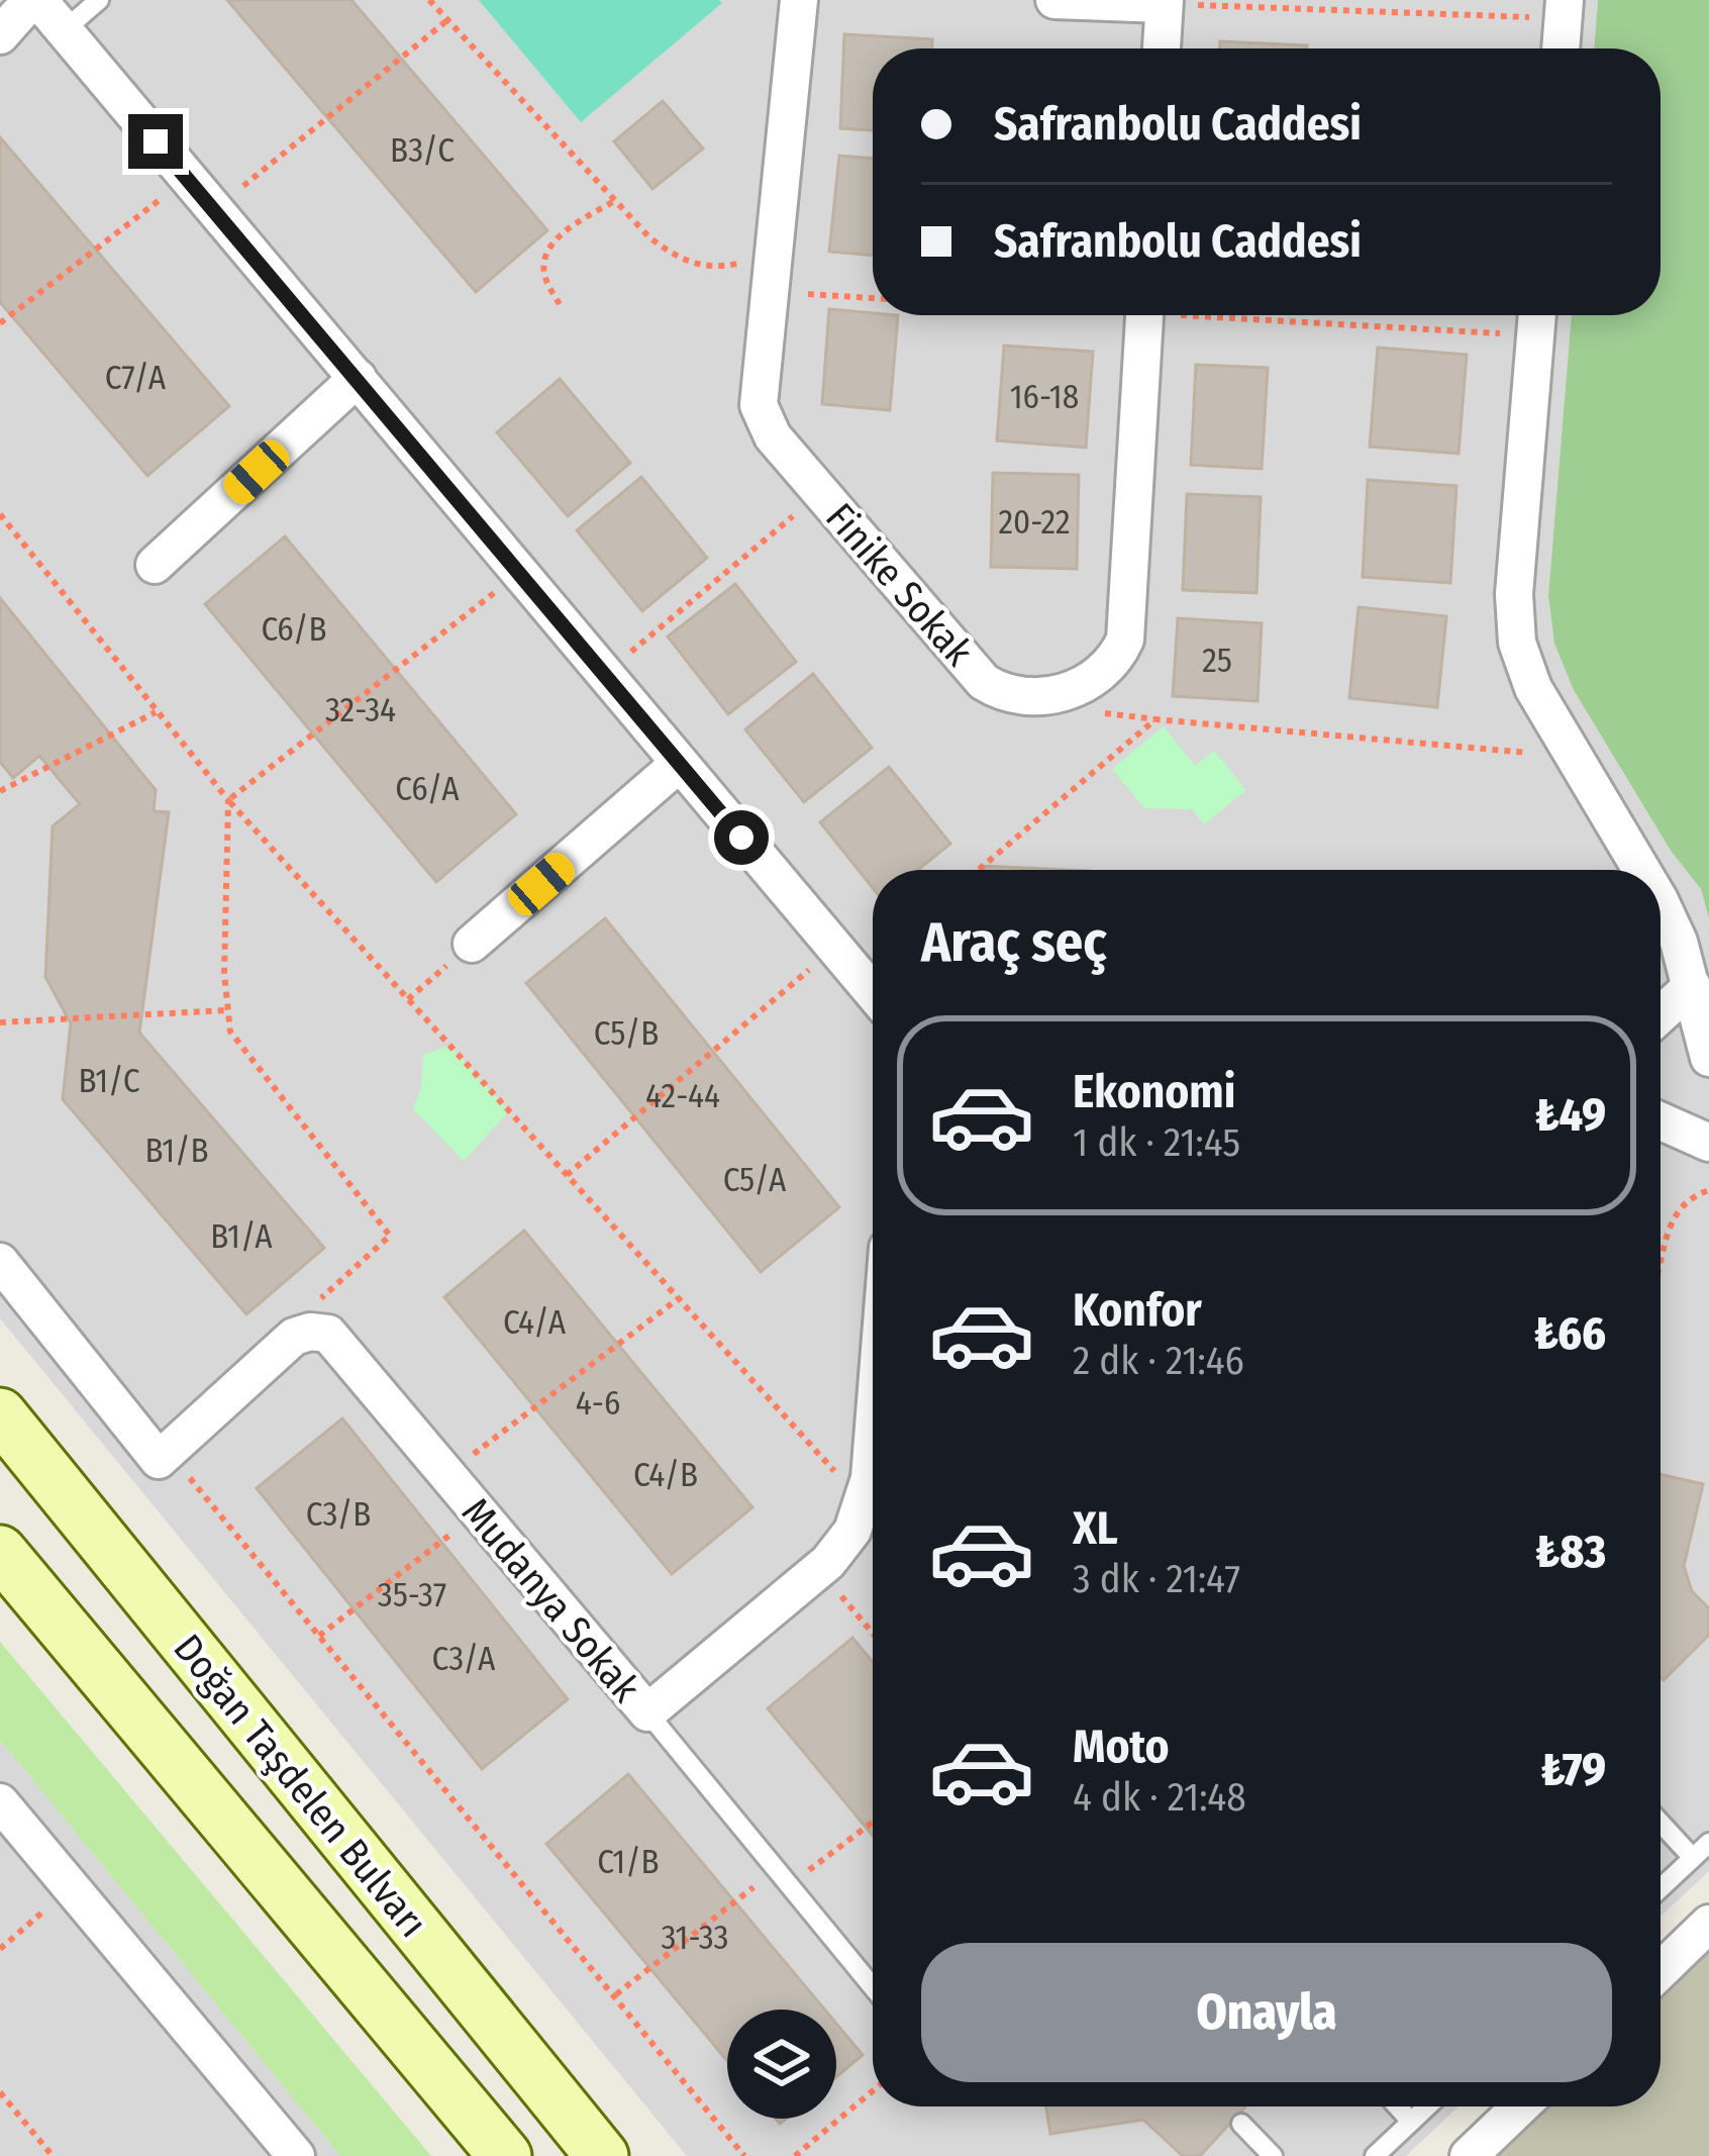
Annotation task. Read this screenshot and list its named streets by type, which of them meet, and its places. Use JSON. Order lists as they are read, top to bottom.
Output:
{
  "streets": {
    "main road": ["Doğan Taşdelen Bulvarı"],
    "street": ["Finike Sokak", "Mudanya Sokak"]
  },
  "house_numbers": [
    "B3/C",
    "C7/A",
    "16-18",
    "20-22",
    "C6/B",
    "25",
    "32-34",
    "C6/A",
    "C5/B",
    "B1/C",
    "42-44",
    "B1/B",
    "C5/A",
    "B1/A",
    "C4/A",
    "4-6",
    "C4/B",
    "C3/B",
    "35-37",
    "C3/A",
    "C1/B",
    "31-33"
  ],
  "page": {
    "banner": ["Safranbolu Caddesi", "Safranbolu Caddesi"],
    "heading": "Araç seç",
    "list": [
      {
        "name": "Ekonomi",
        "note": "1 dk · 21:45",
        "value": "₺49"
      },
      {
        "name": "Konfor",
        "note": "2 dk · 21:46",
        "value": "₺66"
      },
      {
        "name": "XL",
        "note": "3 dk · 21:47",
        "value": "₺83"
      },
      {
        "name": "Moto",
        "note": "4 dk · 21:48",
        "value": "₺79"
      }
    ],
    "buttons": "Onayla"
  }
}
